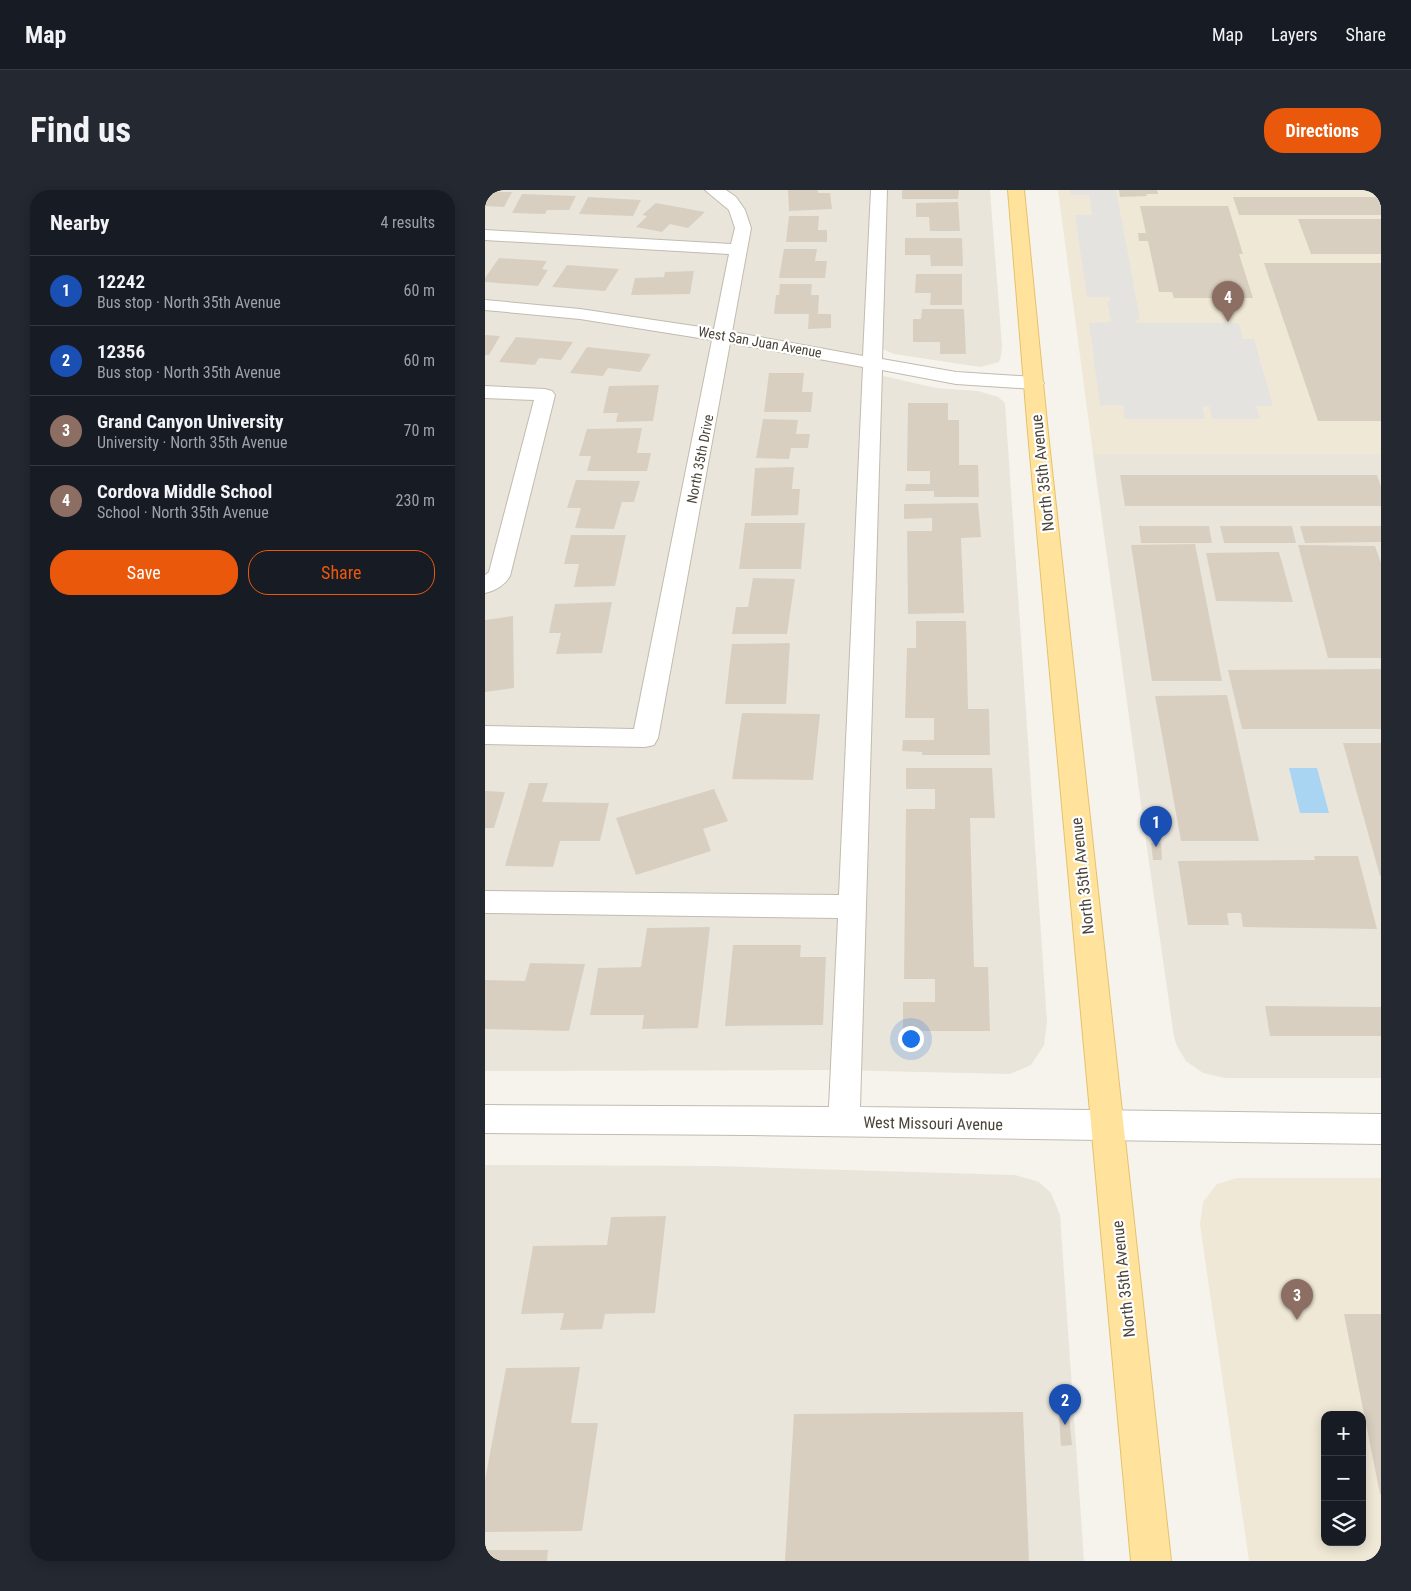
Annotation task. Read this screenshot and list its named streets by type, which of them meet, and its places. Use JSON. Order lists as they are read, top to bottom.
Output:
{
  "streets": {
    "main road": ["North 35th Avenue"],
    "street": ["West San Juan Avenue", "North 35th Drive", "West Missouri Avenue"]
  },
  "crossings": [
    ["West San Juan Avenue", "North 35th Drive"],
    ["West San Juan Avenue", "North 35th Avenue"],
    ["North 35th Avenue", "West Missouri Avenue"]
  ],
  "page": {
    "header": "Map",
    "nav": ["Map", "Layers", "Share"],
    "buttons": [
      "Directions",
      ["Save", "Share"]
    ],
    "title": "Find us",
    "heading": ["Nearby", "4 results"],
    "list": [
      {
        "mark": "1",
        "name": "12242",
        "note": "Bus stop · North 35th Avenue",
        "value": "60 m"
      },
      {
        "mark": "2",
        "name": "12356",
        "note": "Bus stop · North 35th Avenue",
        "value": "60 m"
      },
      {
        "mark": "3",
        "name": "Grand Canyon University",
        "note": "University · North 35th Avenue",
        "value": "70 m"
      },
      {
        "mark": "4",
        "name": "Cordova Middle School",
        "note": "School · North 35th Avenue",
        "value": "230 m"
      }
    ],
    "pins": [
      "4",
      "1",
      "3",
      "2"
    ],
    "map_buttons": ["+", "−"]
  }
}
